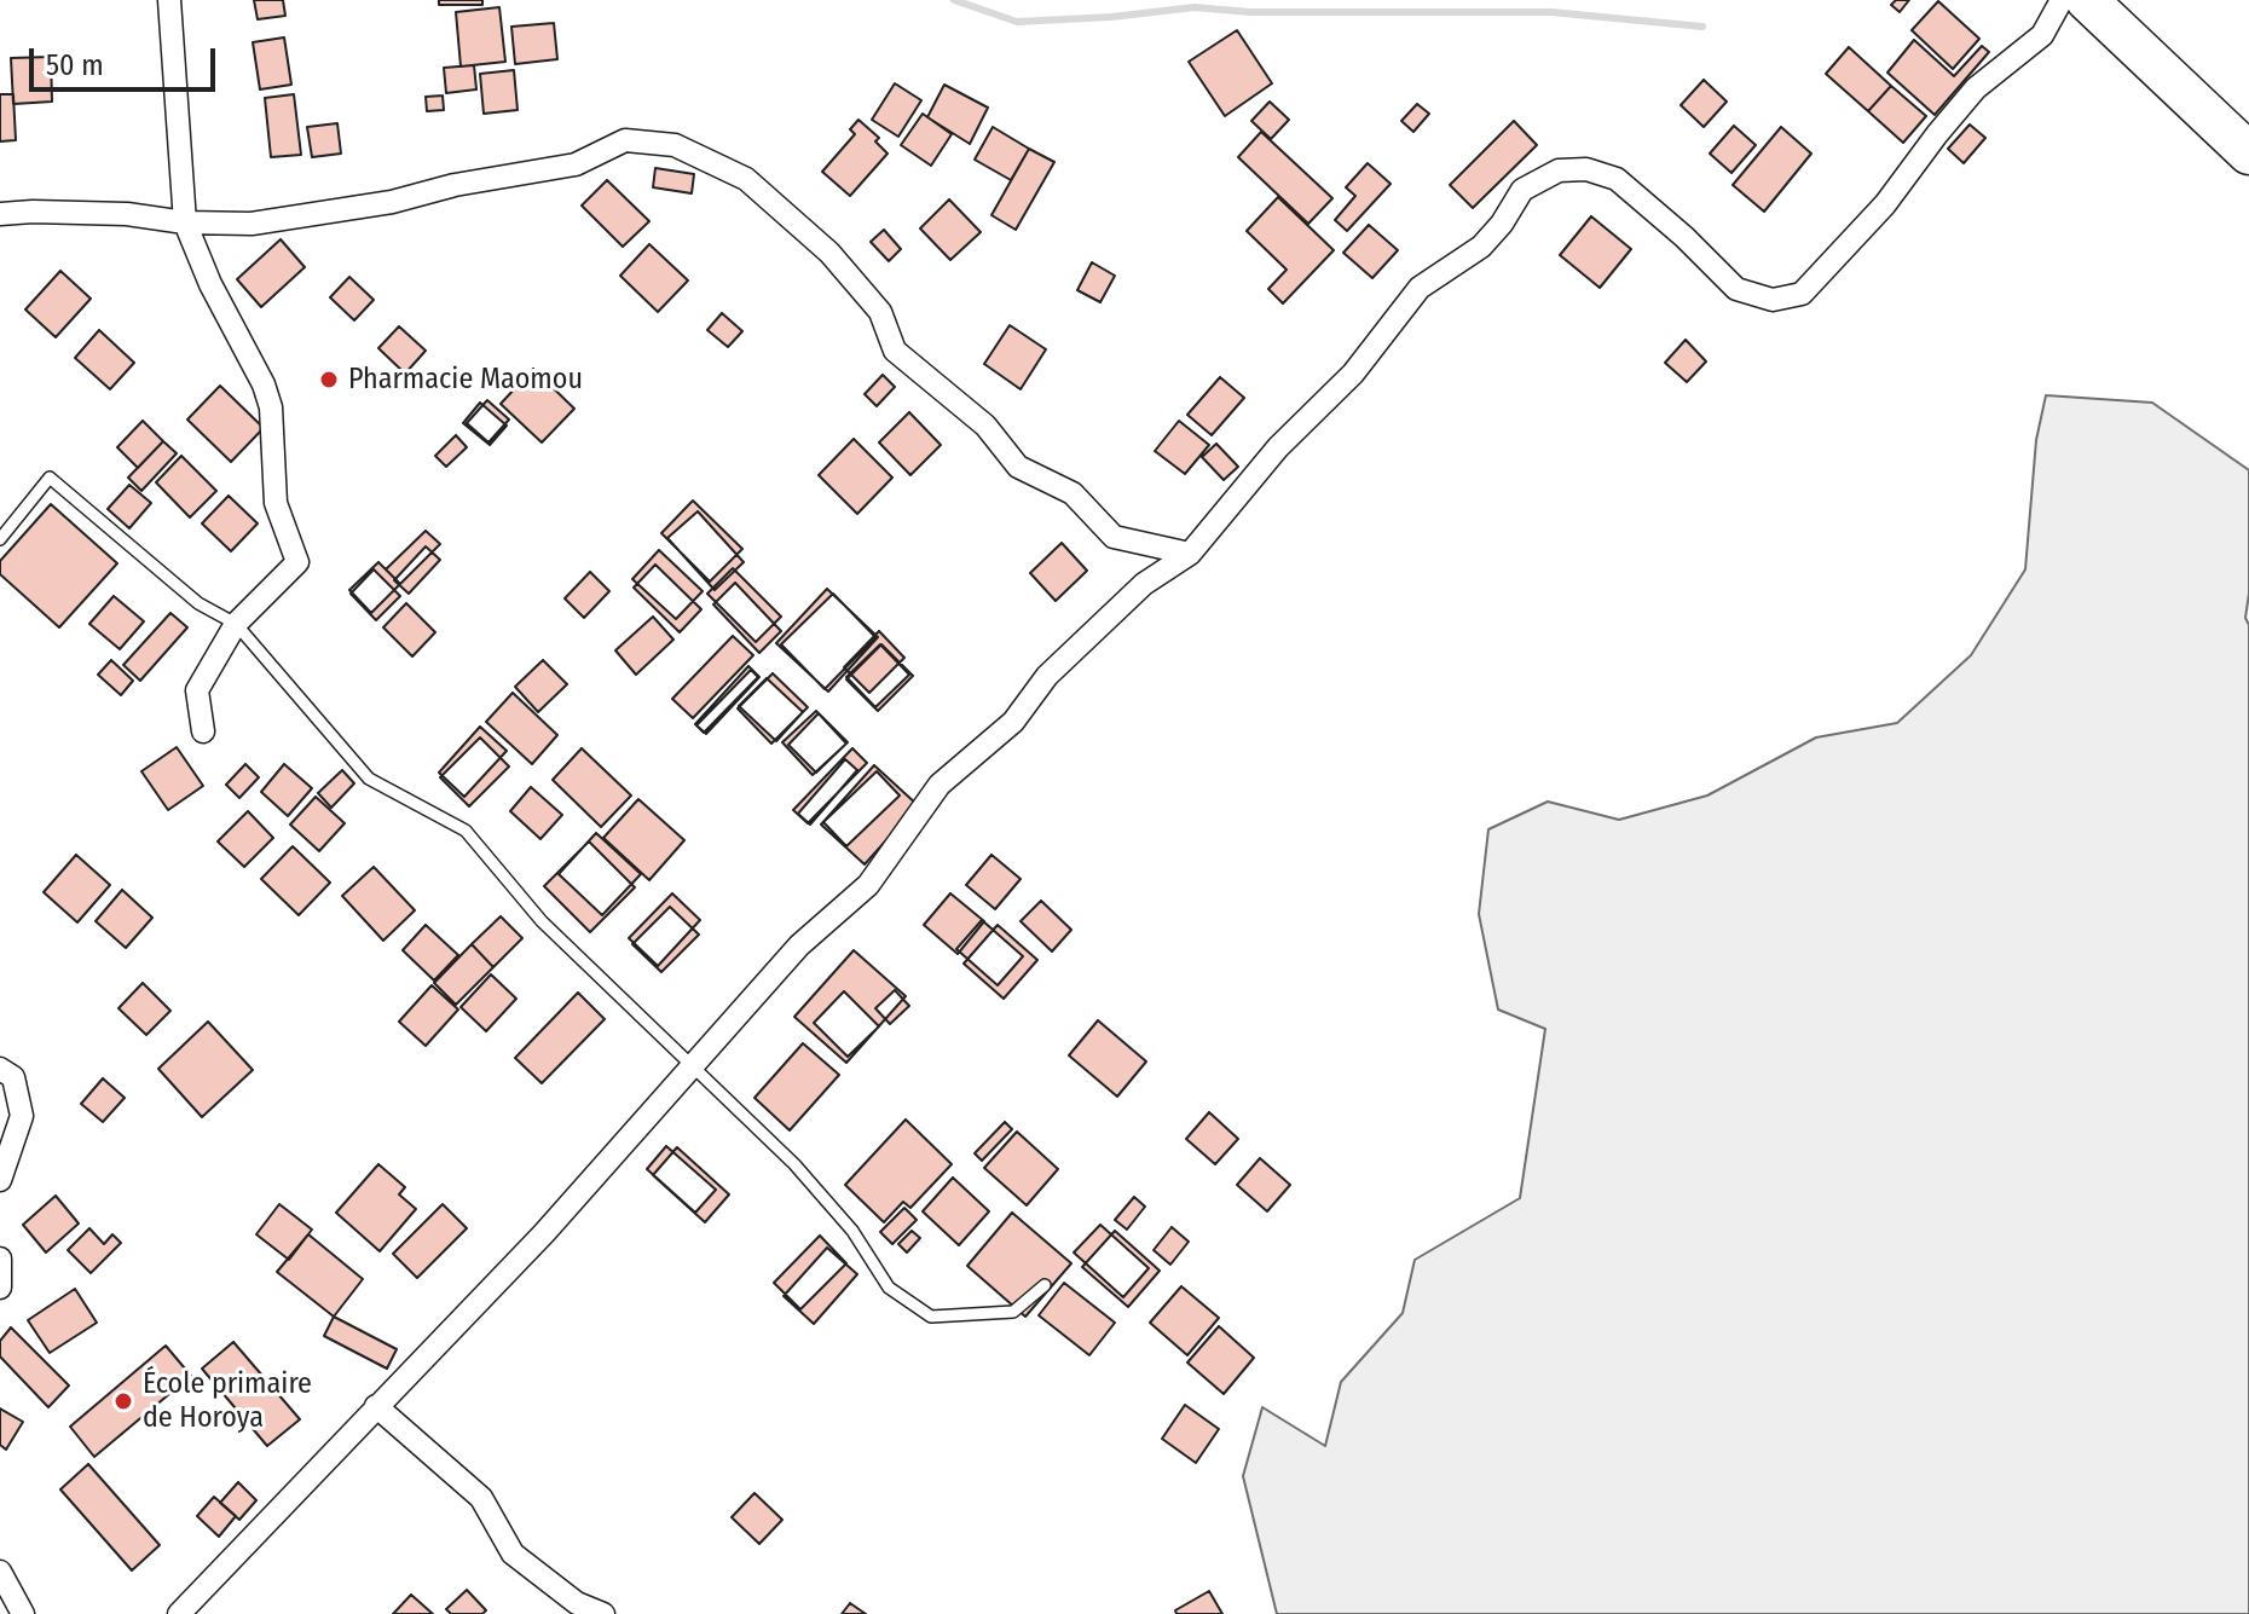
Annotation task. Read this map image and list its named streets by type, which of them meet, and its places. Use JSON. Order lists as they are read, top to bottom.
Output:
{
  "places": ["Pharmacie Maomou", "École primaire de Horoya"],
  "scale_bar": "50 m"
}
